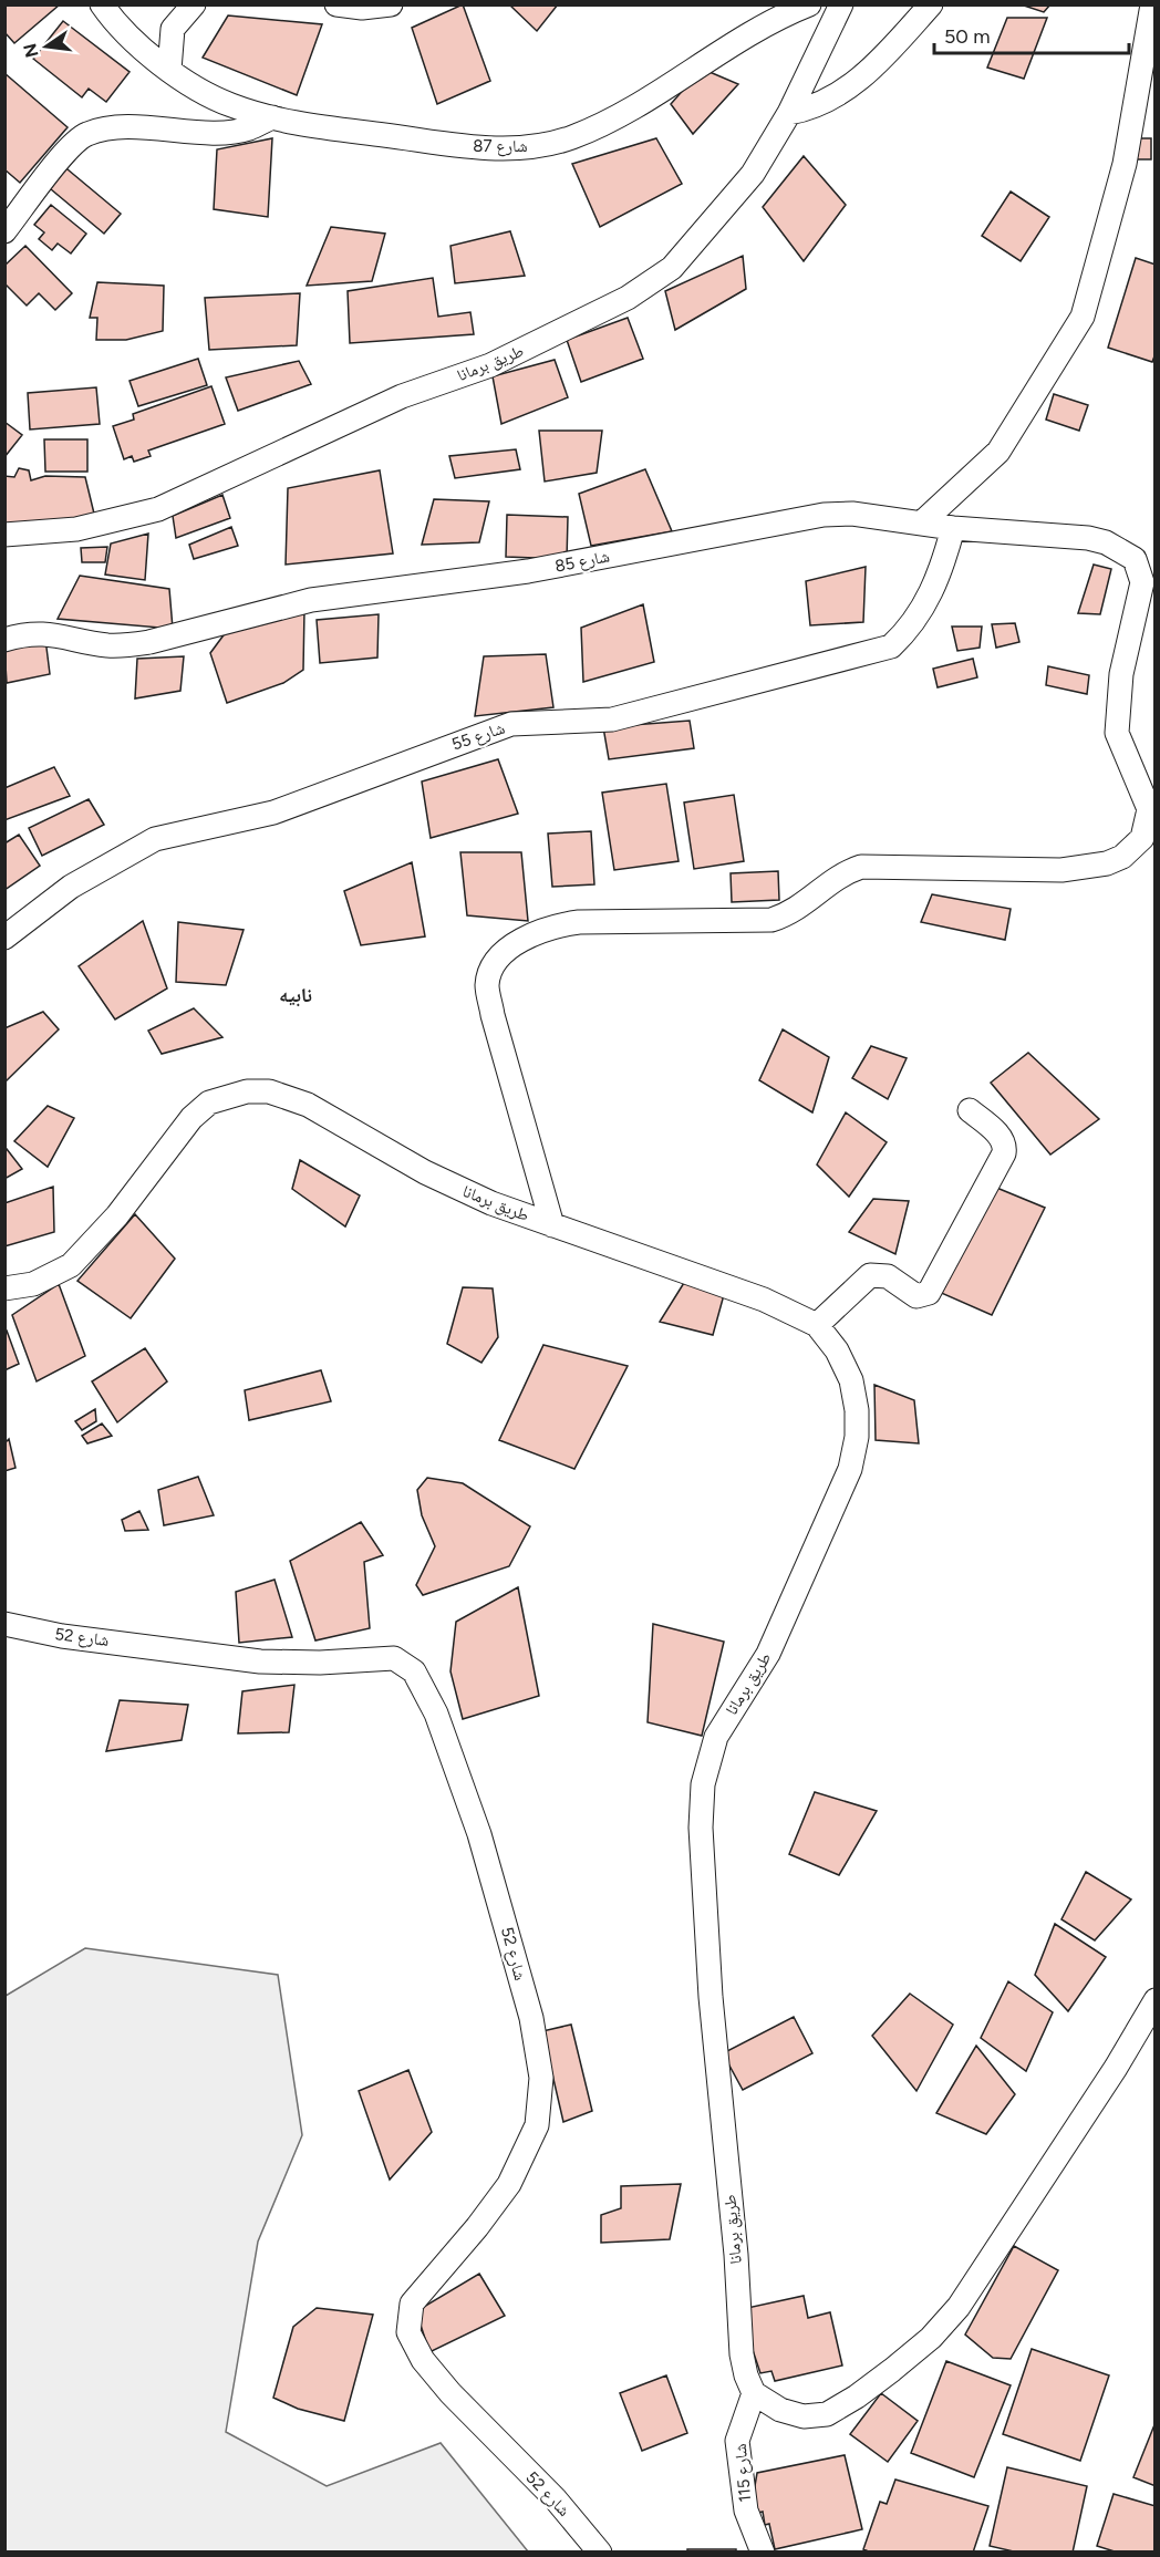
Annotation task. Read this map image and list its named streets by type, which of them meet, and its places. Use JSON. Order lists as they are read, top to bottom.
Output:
{
  "streets": {
    "street": [
      "شارع 87",
      "طريق برمانا",
      "شارع 85",
      "شارع 55",
      "شارع 52",
      "شارع 115"
    ]
  },
  "crossings": [
    ["طريق برمانا", "شارع 85"],
    ["طريق برمانا", "شارع 115"],
    ["شارع 85", "شارع 55"]
  ],
  "districts": ["نابيه"],
  "scale_bar": "50 m",
  "north": "left"
}
